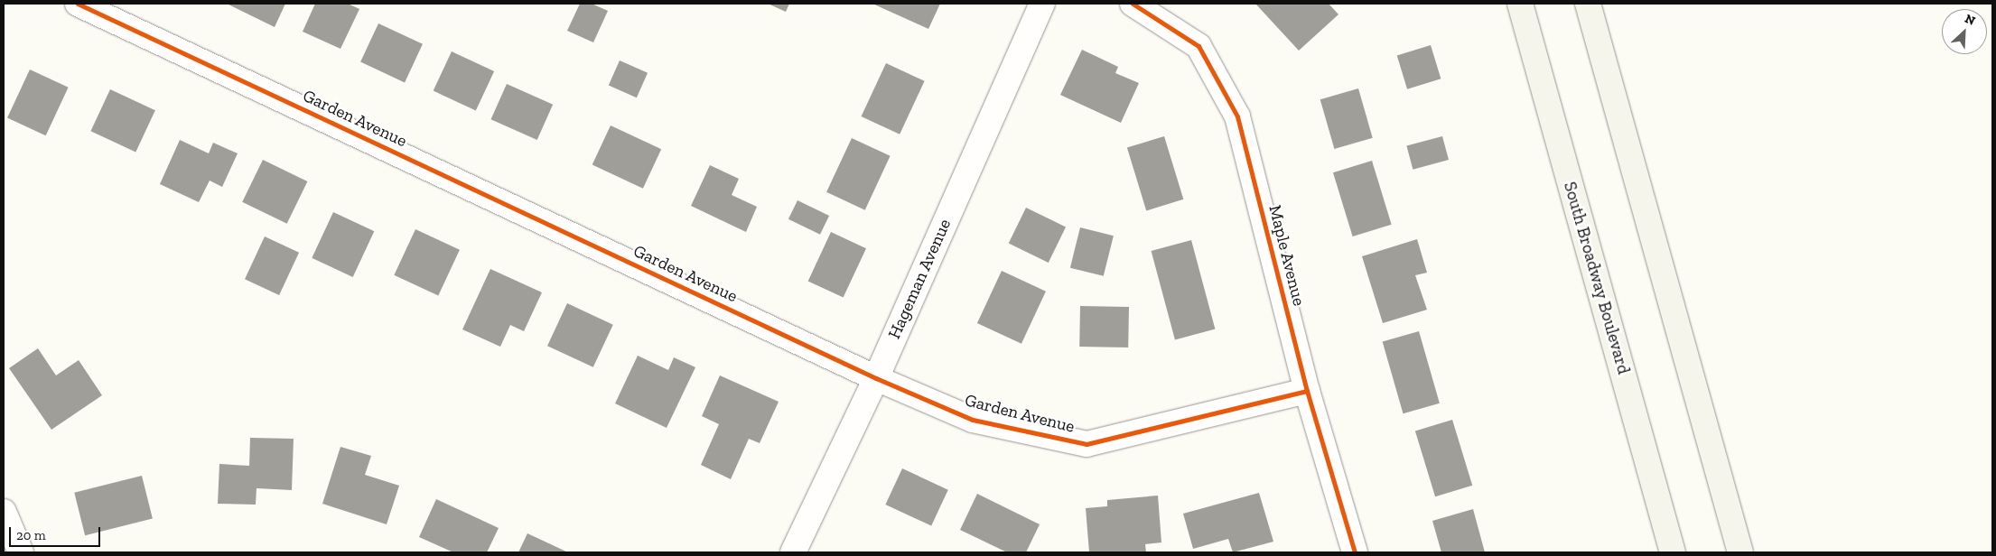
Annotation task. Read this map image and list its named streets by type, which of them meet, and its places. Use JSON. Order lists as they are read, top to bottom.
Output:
{
  "streets": {
    "main road": ["South Broadway Boulevard"],
    "street": ["Garden Avenue", "Maple Avenue", "Hageman Avenue"]
  },
  "crossings": [
    ["Garden Avenue", "Maple Avenue"],
    ["Garden Avenue", "Hageman Avenue"]
  ],
  "scale_bar": "20 m",
  "north": "top right"
}
